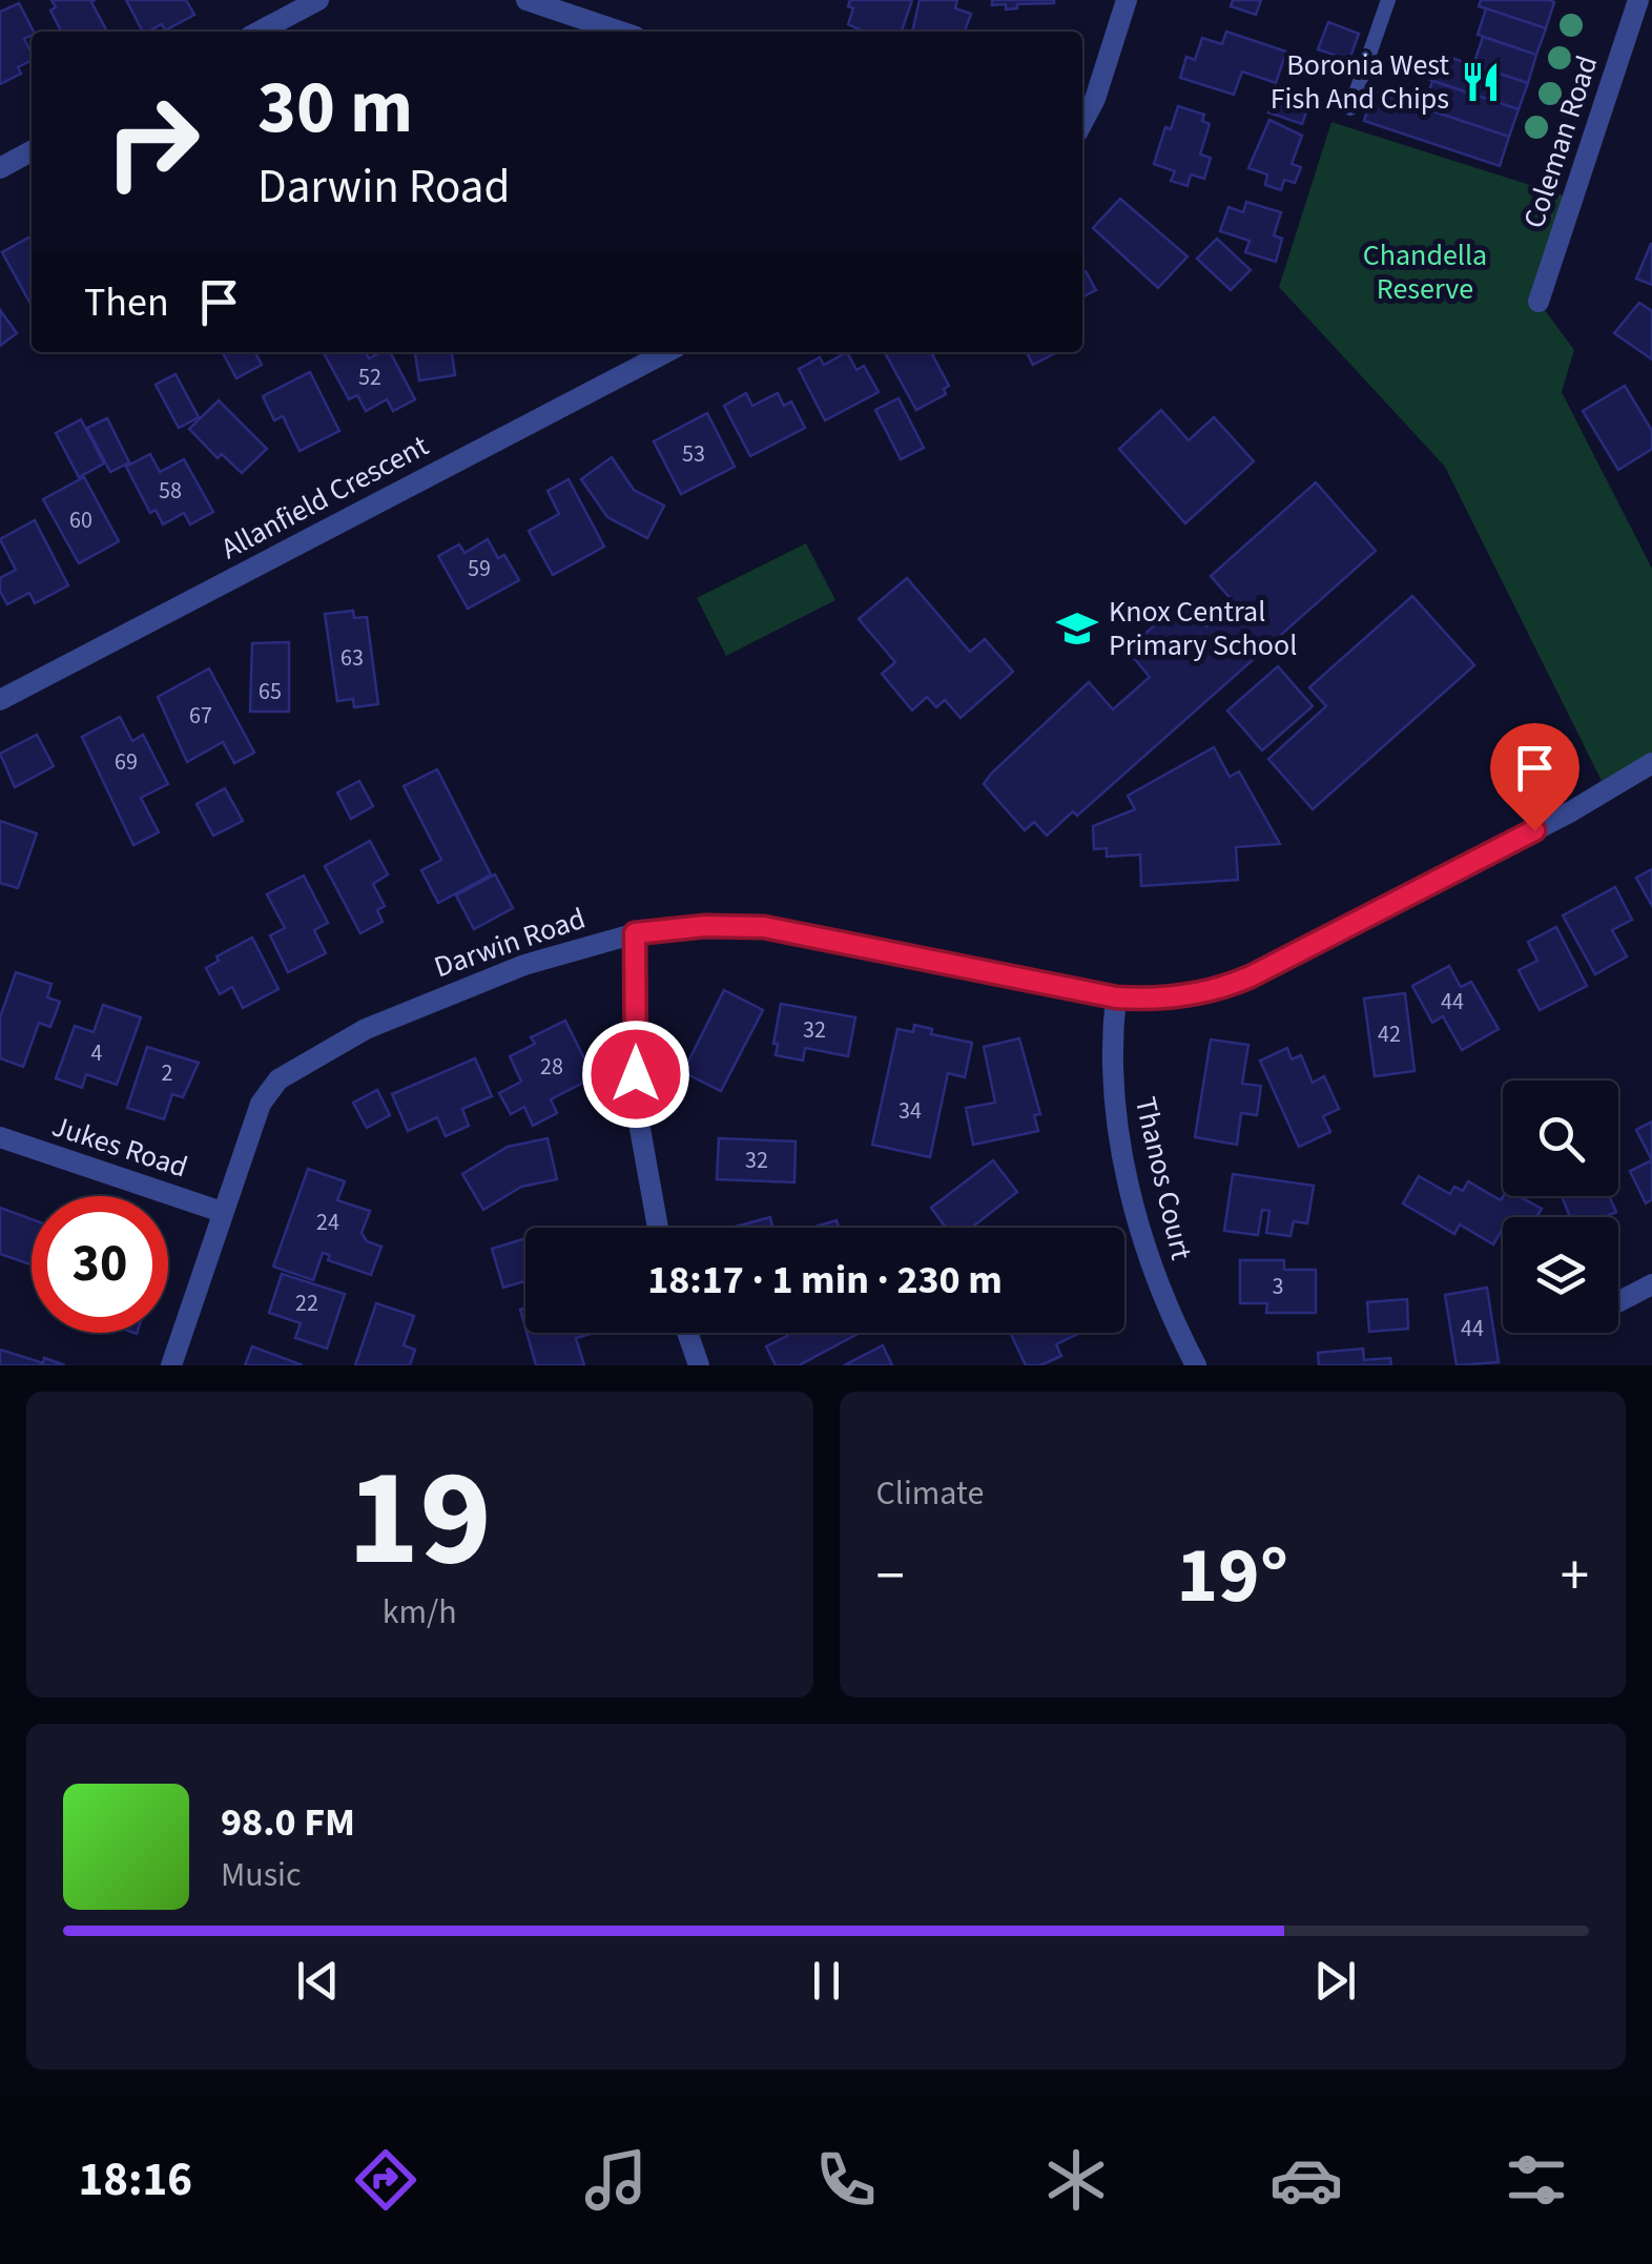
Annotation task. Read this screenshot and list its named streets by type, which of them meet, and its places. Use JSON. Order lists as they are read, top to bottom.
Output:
{
  "streets": {
    "street": [
      "Coleman Road",
      "Allanfield Crescent",
      "Darwin Road",
      "Jukes Road",
      "Thanos Court"
    ]
  },
  "crossings": [
    ["Darwin Road", "Jukes Road"],
    ["Darwin Road", "Thanos Court"]
  ],
  "parks": ["Chandella Reserve"],
  "places": {
    "restaurant": ["Boronia West Fish And Chips"],
    "school or university": ["Knox Central Primary School"]
  },
  "house_numbers": [
    "52",
    "53",
    "58",
    "60",
    "59",
    "63",
    "65",
    "67",
    "69",
    "44",
    "32",
    "42",
    "4",
    "28",
    "2",
    "34",
    "32",
    "24",
    "3",
    "22",
    "44"
  ],
  "page": {
    "turn": ["30 m", "Darwin Road"],
    "then": "Then",
    "limit": "30",
    "trip": "18:17 · 1 min · 230 m",
    "tile": [
      ["19", "km/h"],
      "Climate"
    ],
    "heat": ["−", "19°", "+"],
    "song": ["98.0 FM", "Music"],
    "tabs": "18:16"
  }
}
